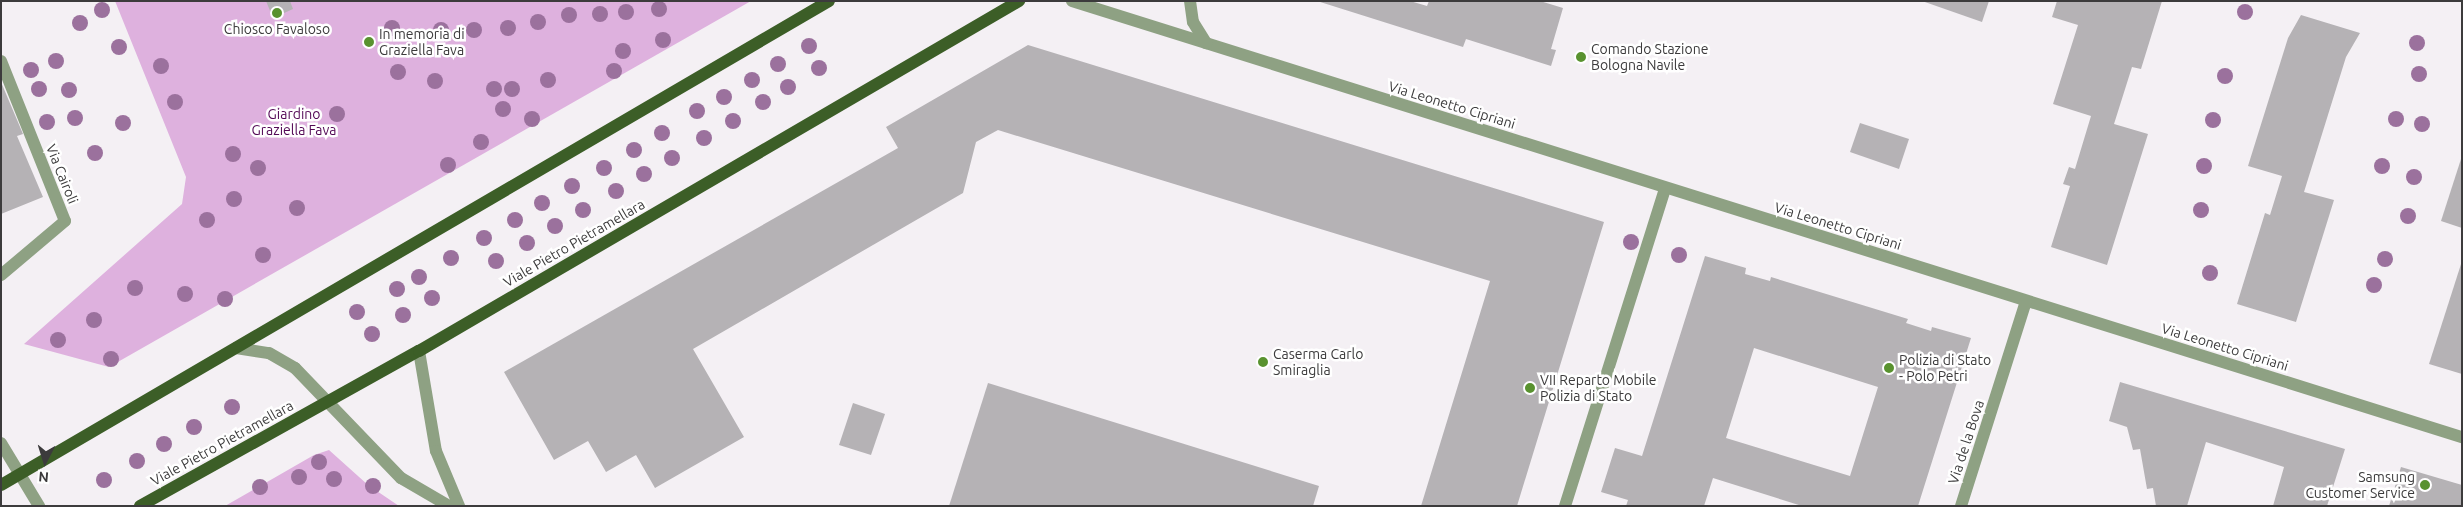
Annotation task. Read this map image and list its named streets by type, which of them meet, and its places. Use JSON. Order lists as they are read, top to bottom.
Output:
{
  "streets": {
    "main road": ["Viale Pietro Pietramellara"],
    "street": ["Via Leonetto Cipriani", "Via Cairoli", "Via de la Bova"]
  },
  "crossings": [
    ["Via Leonetto Cipriani", "Via de la Bova"]
  ],
  "parks": ["Giardino Graziella Fava"],
  "places": [
    "Chiosco Favaloso",
    "In memoria di Graziella Fava",
    "Comando Stazione Bologna Navile",
    "Caserma Carlo Smiraglia",
    "Polizia di Stato - Polo Petri",
    "VII Reparto Mobile Polizia di Stato",
    "Samsung Customer Service"
  ],
  "north": "bottom"
}
